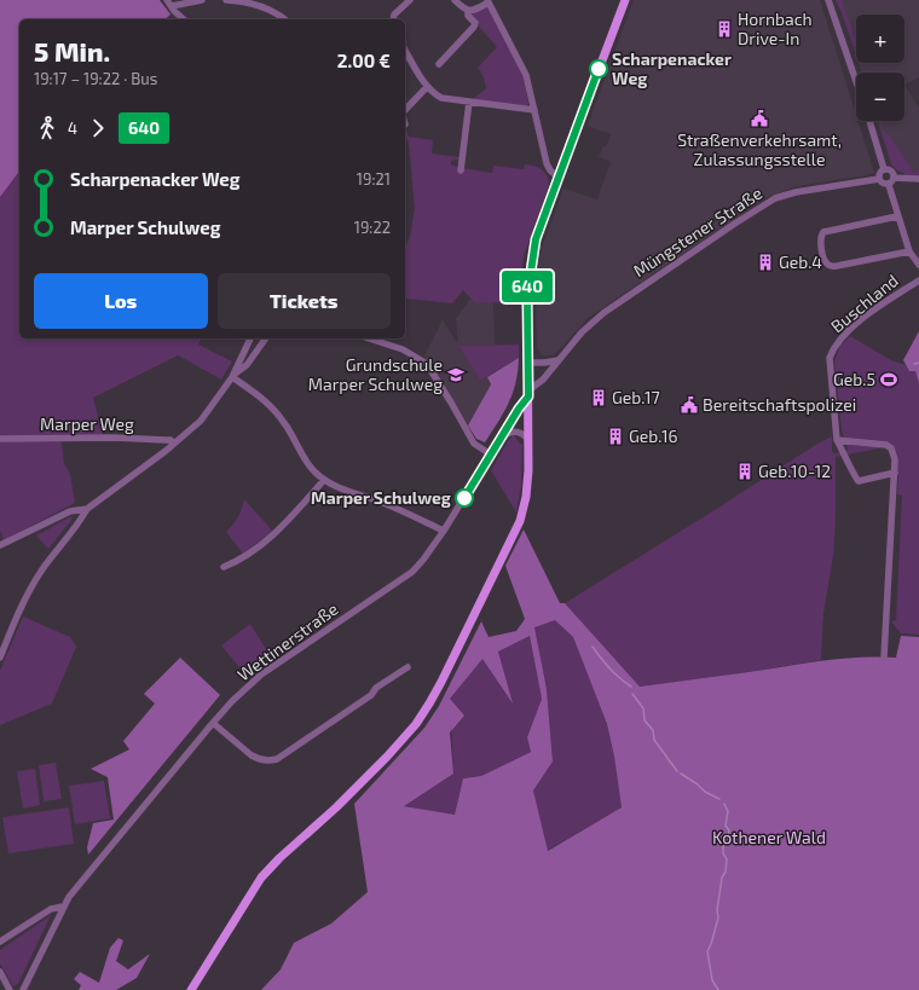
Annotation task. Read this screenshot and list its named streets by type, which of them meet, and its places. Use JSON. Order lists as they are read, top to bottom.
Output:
{
  "streets": {
    "street": [
      "Müngstener Straße",
      "Buschland",
      "Marper Weg",
      "Wettinerstraße"
    ]
  },
  "crossings": [
    ["Müngstener Straße", "Wettinerstraße"]
  ],
  "parks": ["Kothener Wald"],
  "places": {
    "building": [
      "Hornbach Drive-In",
      "Geb.4",
      "Geb.17",
      "Geb.16",
      "Geb.10-12"
    ],
    "other": ["Scharpenacker Weg", "Marper Schulweg"],
    "public building": ["Straßenverkehrsamt, Zulassungsstelle", "Bereitschaftspolizei"],
    "school or university": ["Grundschule Marper Schulweg"],
    "sports": ["Geb.5"]
  },
  "lines": ["bus line 640"],
  "page": {
    "on_map": "640",
    "map_buttons": ["+", "−"],
    "heading": ["5 Min.", "19:17 – 19:22 · Bus", "2.00 €"],
    "legs": ["4", "640"],
    "list": [
      {
        "name": "Scharpenacker Weg",
        "value": "19:21"
      },
      {
        "name": "Marper Schulweg",
        "value": "19:22"
      }
    ],
    "buttons": ["Los", "Tickets"]
  }
}
